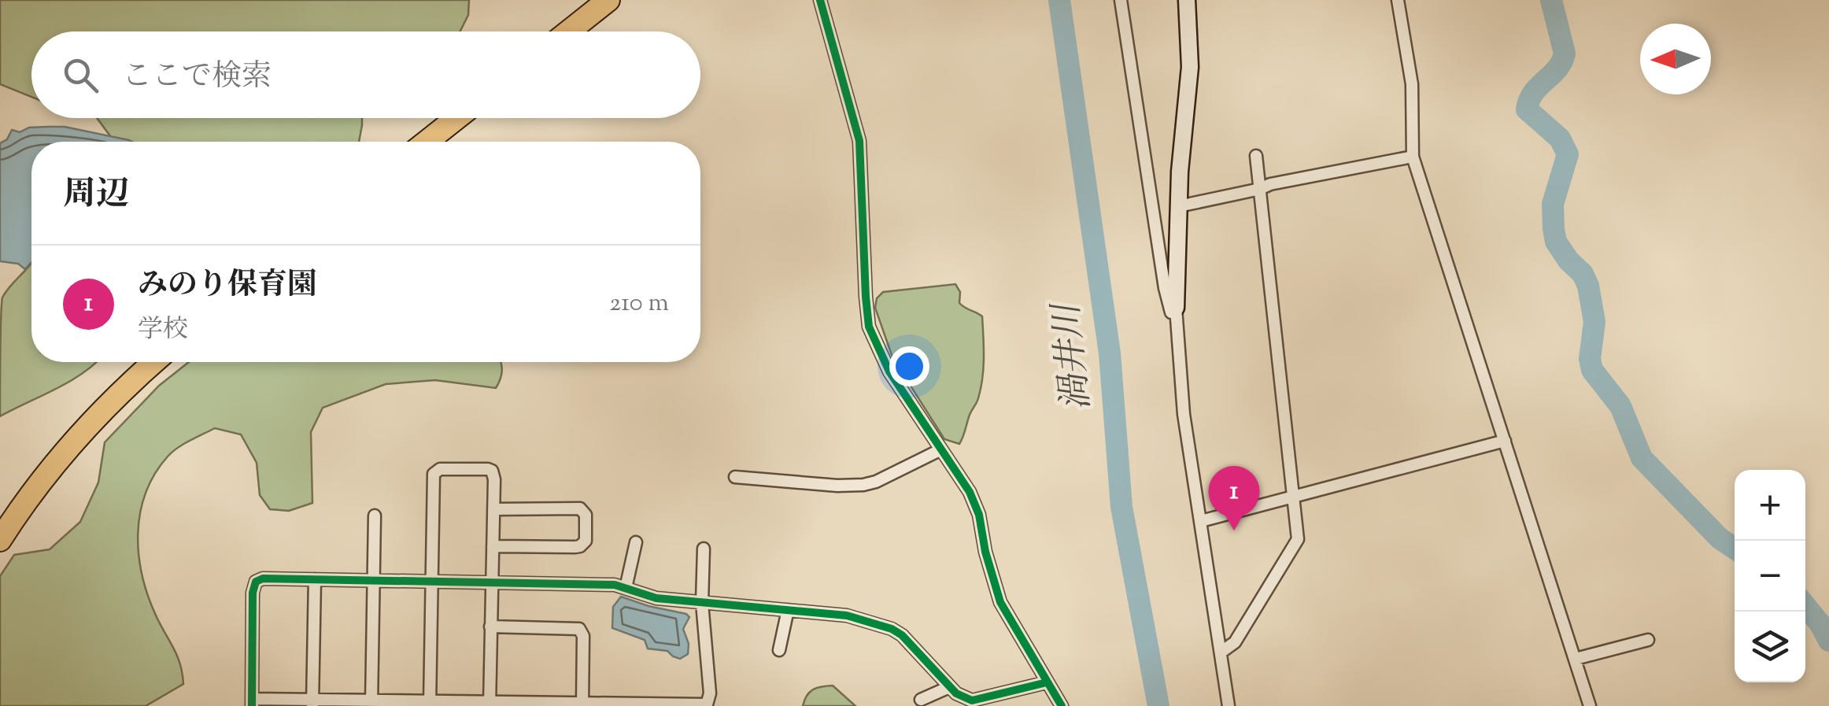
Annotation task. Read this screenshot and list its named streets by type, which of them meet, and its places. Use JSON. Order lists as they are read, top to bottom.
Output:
{
  "water": ["渦井川"],
  "north": "left",
  "page": {
    "search": "ここで検索",
    "heading": "周辺",
    "list": [
      {
        "mark": "1",
        "name": "みのり保育園",
        "note": "学校",
        "value": "210 m"
      }
    ],
    "pins": "1",
    "map_buttons": ["+", "−"]
  }
}
